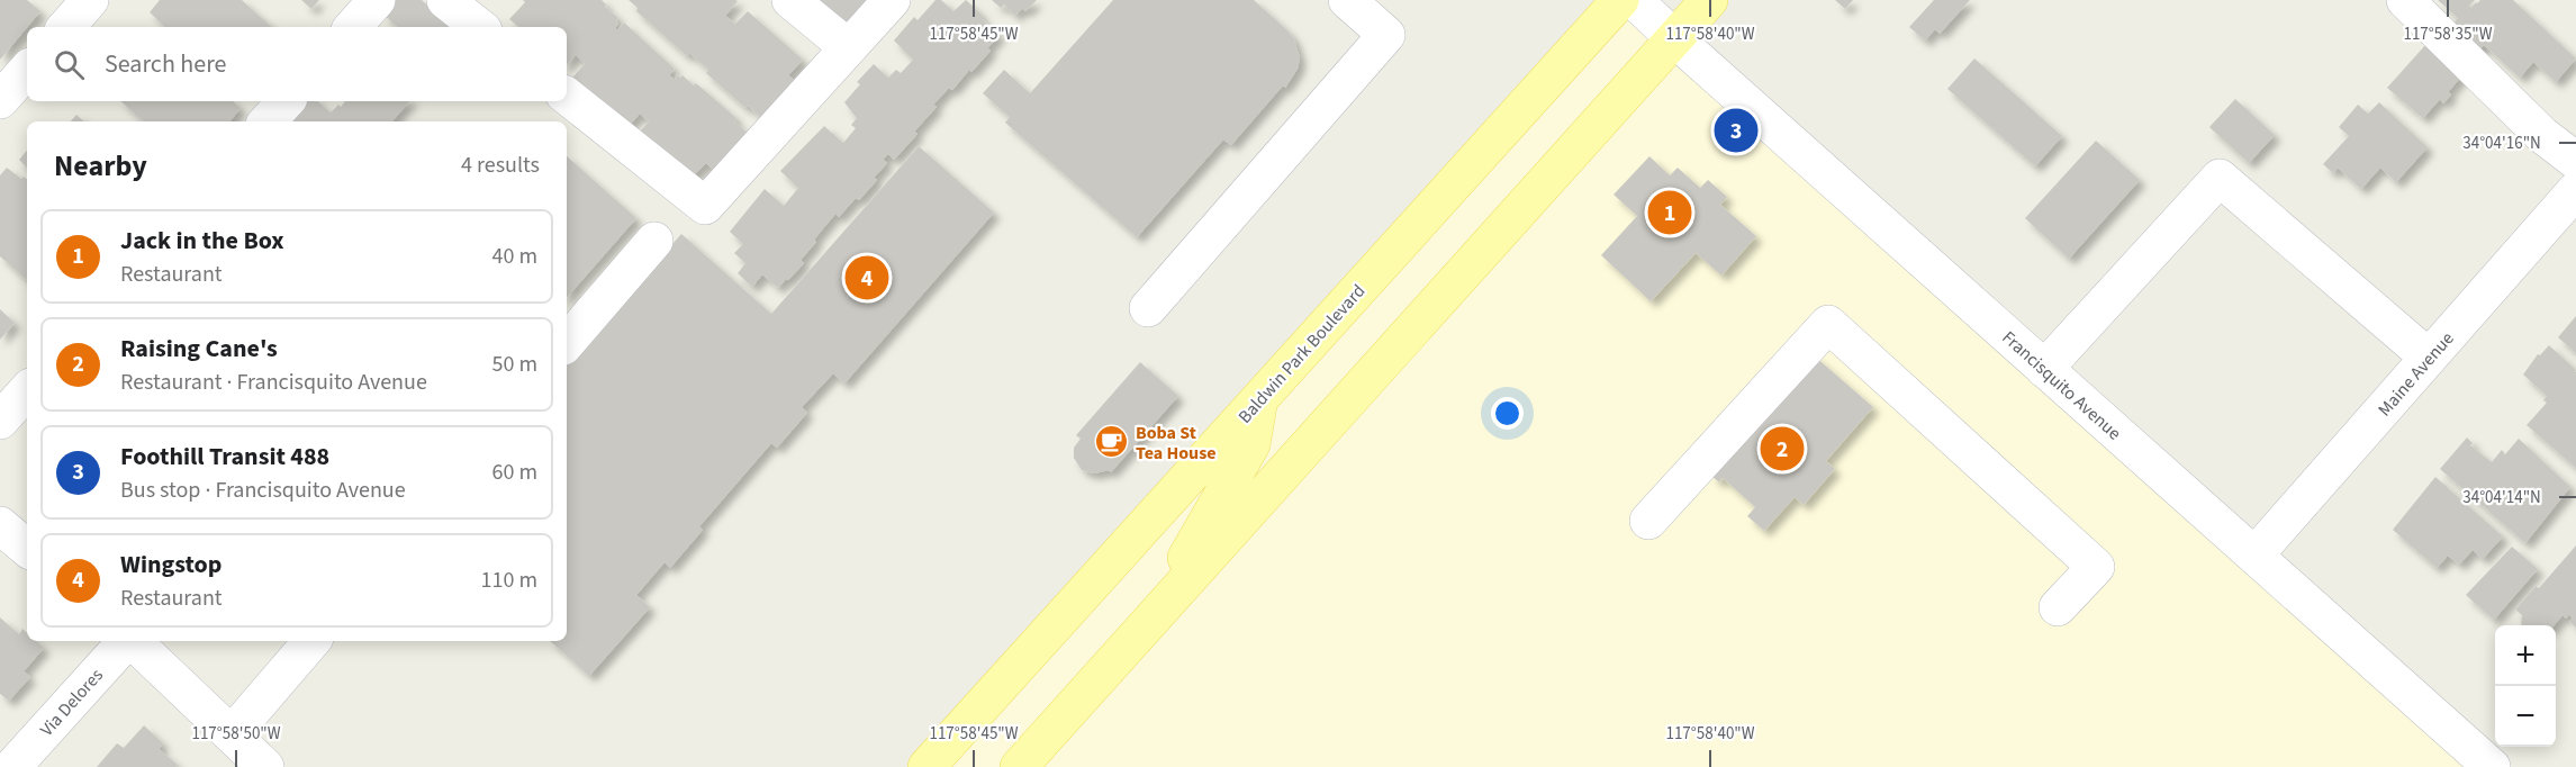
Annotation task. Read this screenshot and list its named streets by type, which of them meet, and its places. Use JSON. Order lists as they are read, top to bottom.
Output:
{
  "streets": {
    "main road": ["Baldwin Park Boulevard"],
    "street": ["Maine Avenue", "Francisquito Avenue", "Via Delores"]
  },
  "crossings": [
    ["Maine Avenue", "Francisquito Avenue"]
  ],
  "places": {
    "cafe": ["Boba St Tea House"]
  },
  "page": {
    "search": "Search here",
    "pins": [
      "3",
      "1",
      "4",
      "2"
    ],
    "heading": ["Nearby", "4 results"],
    "list": [
      {
        "mark": "1",
        "name": "Jack in the Box",
        "note": "Restaurant",
        "value": "40 m"
      },
      {
        "mark": "2",
        "name": "Raising Cane's",
        "note": "Restaurant · Francisquito Avenue",
        "value": "50 m"
      },
      {
        "mark": "3",
        "name": "Foothill Transit 488",
        "note": "Bus stop · Francisquito Avenue",
        "value": "60 m"
      },
      {
        "mark": "4",
        "name": "Wingstop",
        "note": "Restaurant",
        "value": "110 m"
      }
    ],
    "map_buttons": ["+", "−"]
  },
  "coordinates": [
    "117°58'45\"W",
    "117°58'40\"W",
    "117°58'35\"W",
    "34°04'16\"N",
    "34°04'14\"N",
    "117°58'50\"W"
  ]
}
